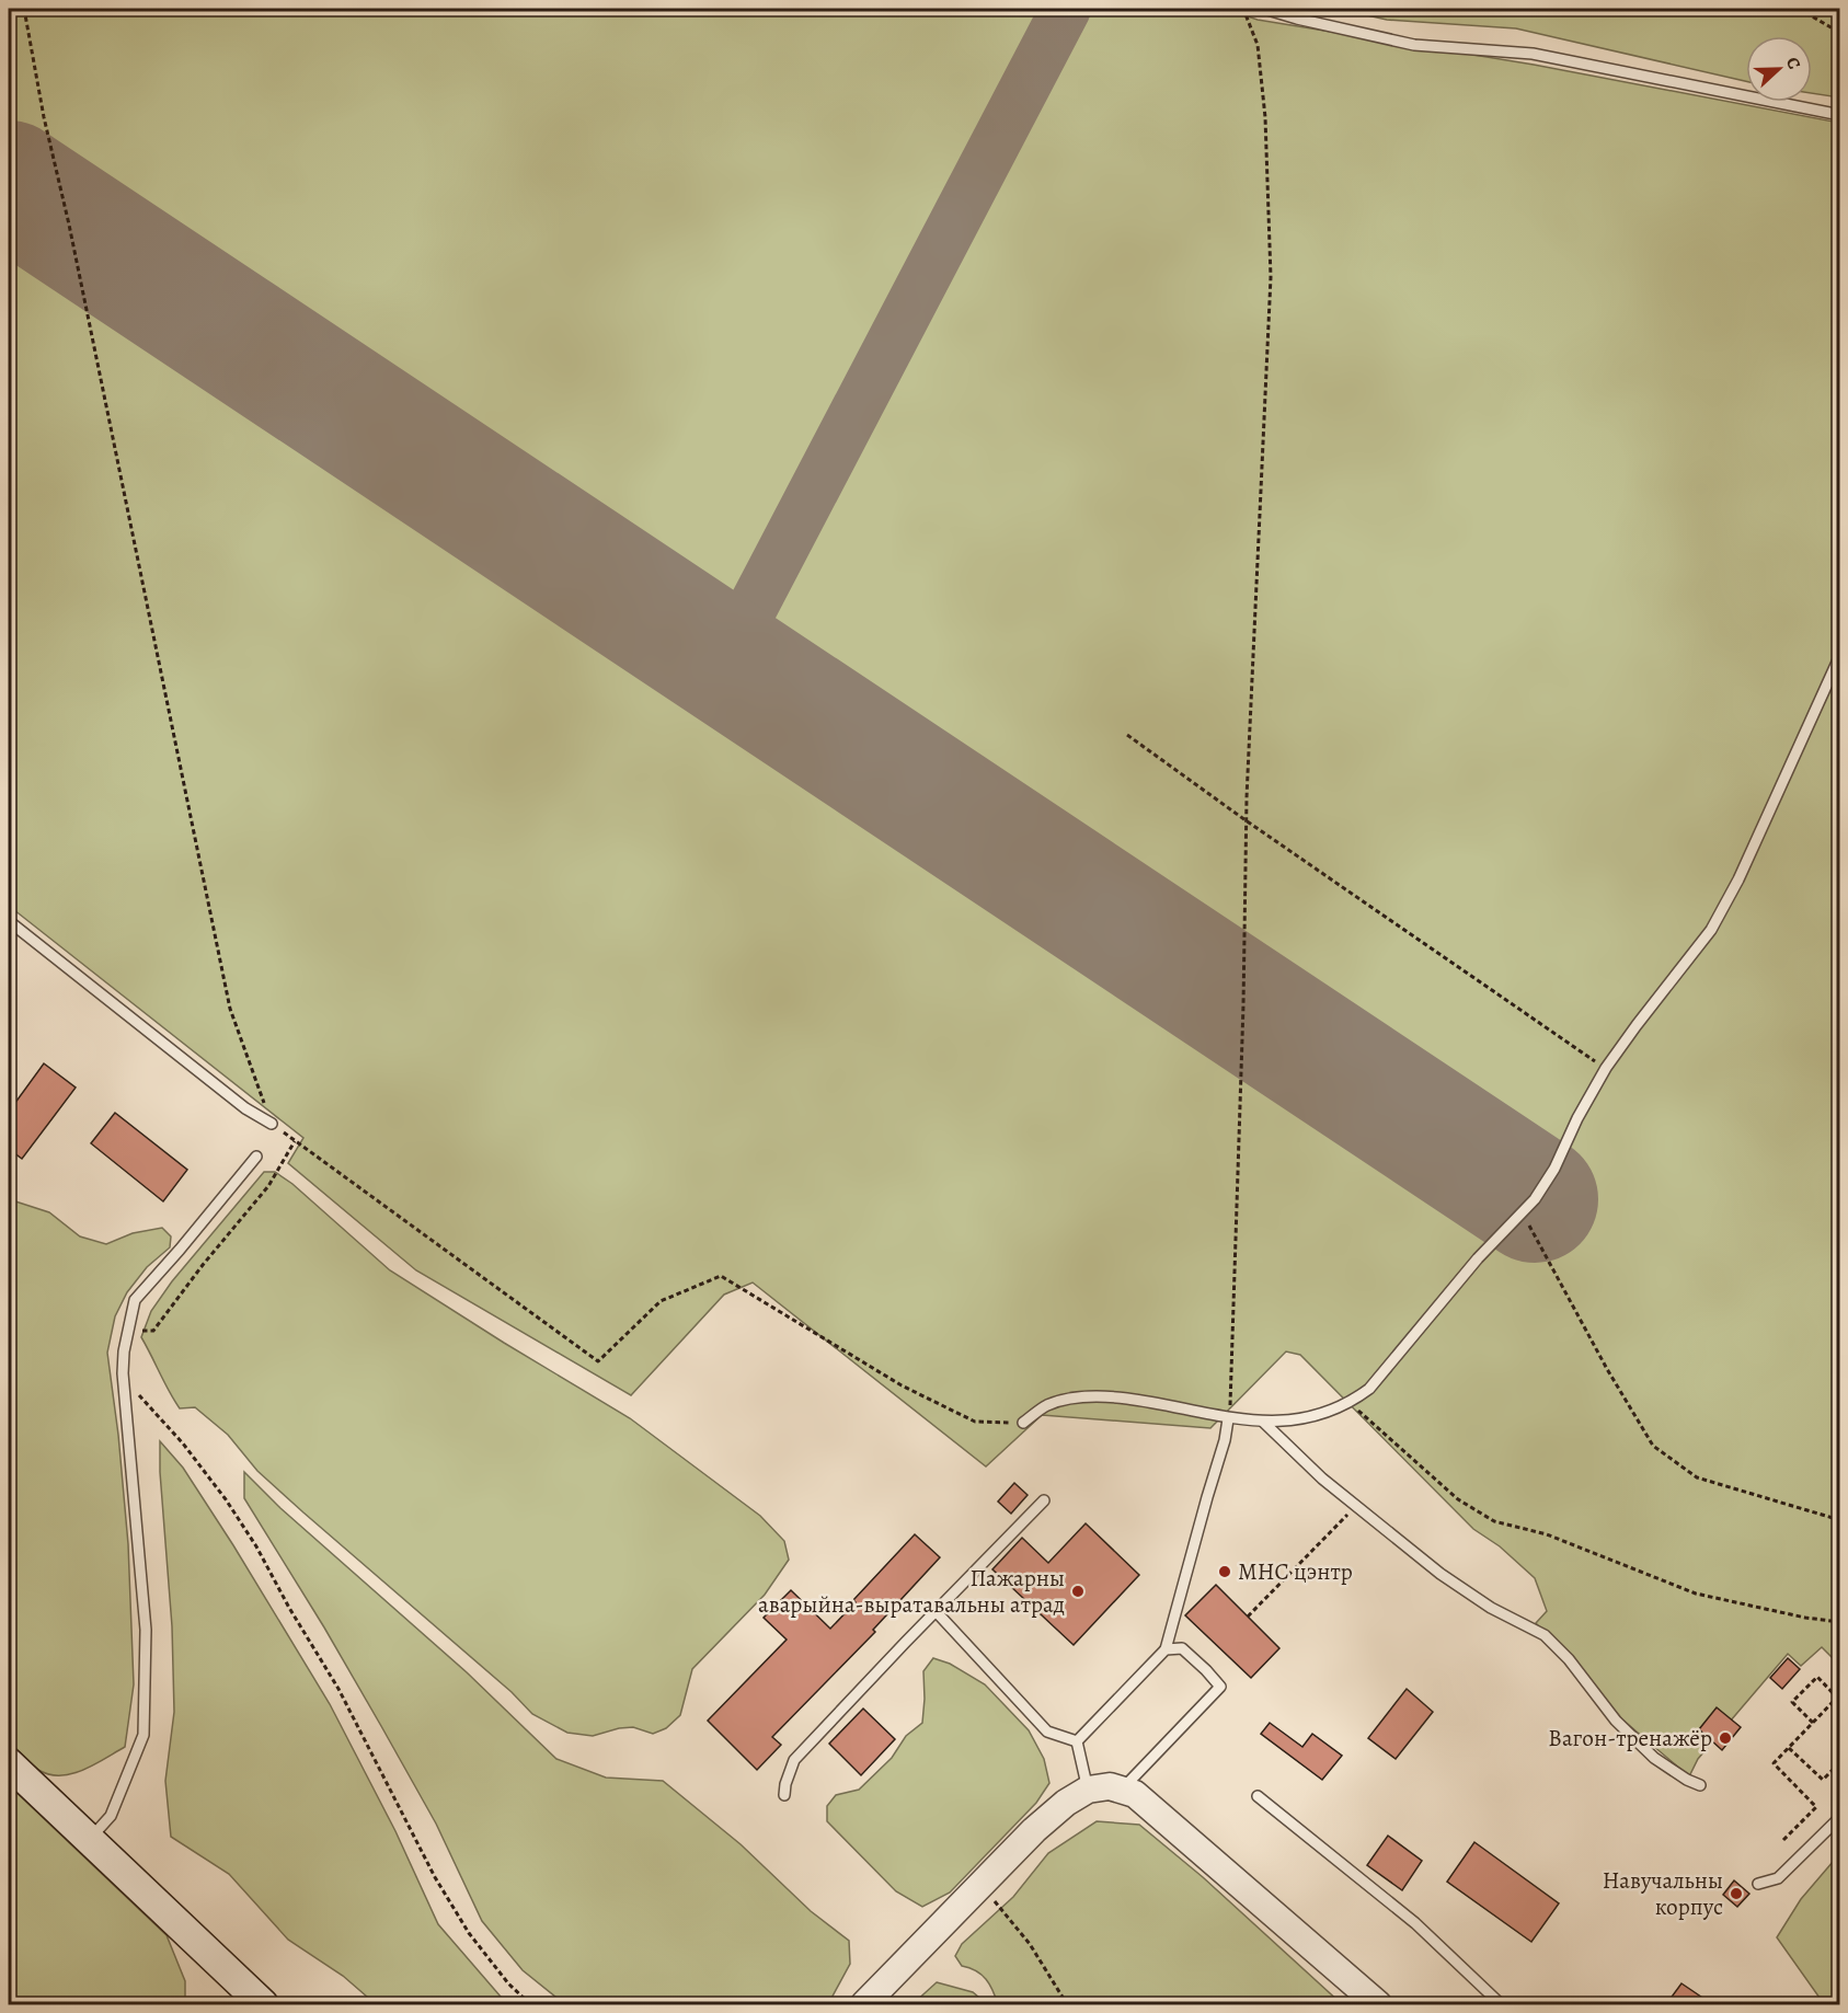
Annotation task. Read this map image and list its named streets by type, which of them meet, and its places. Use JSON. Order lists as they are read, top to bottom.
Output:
{
  "places": [
    "МНС цэнтр",
    "Пажарны аварыйна-выратавальны атрад",
    "Вагон-тренажёр",
    "Навучальны корпус"
  ],
  "north": "right"
}
